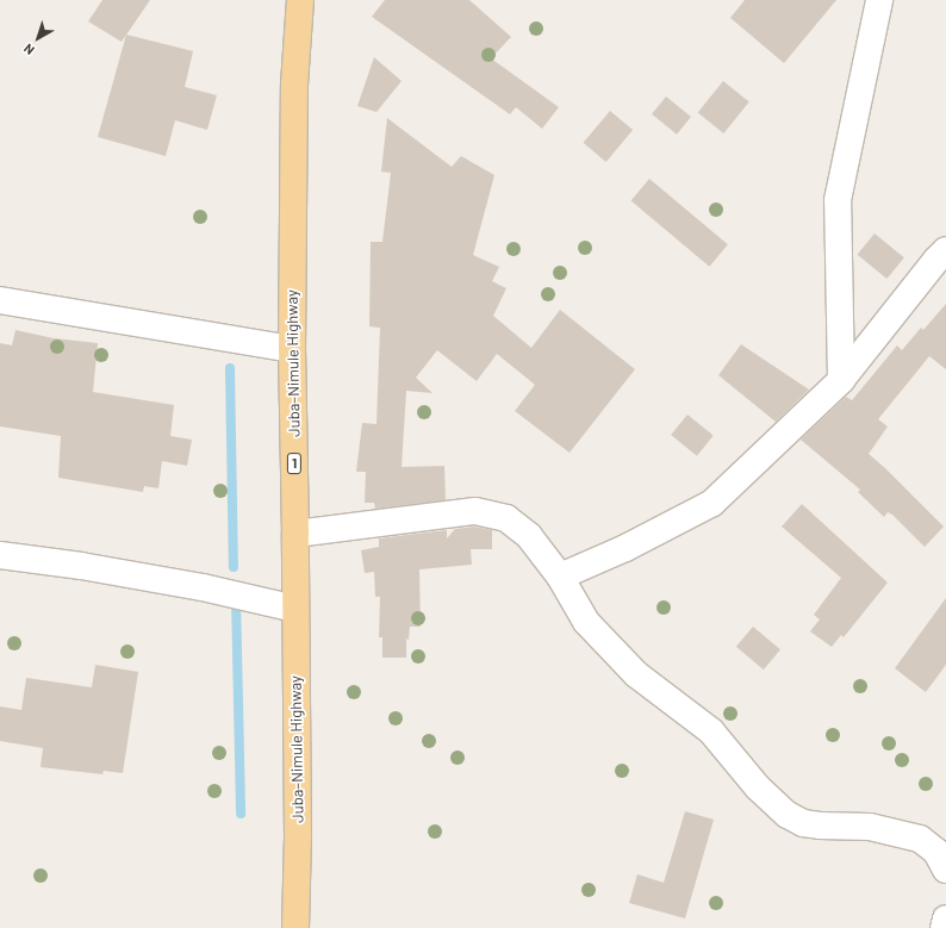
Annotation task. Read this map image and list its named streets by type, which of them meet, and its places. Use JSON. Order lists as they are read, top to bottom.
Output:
{
  "streets": {
    "main road": ["Juba–Nimule Highway", "1"]
  },
  "north": "bottom left"
}
